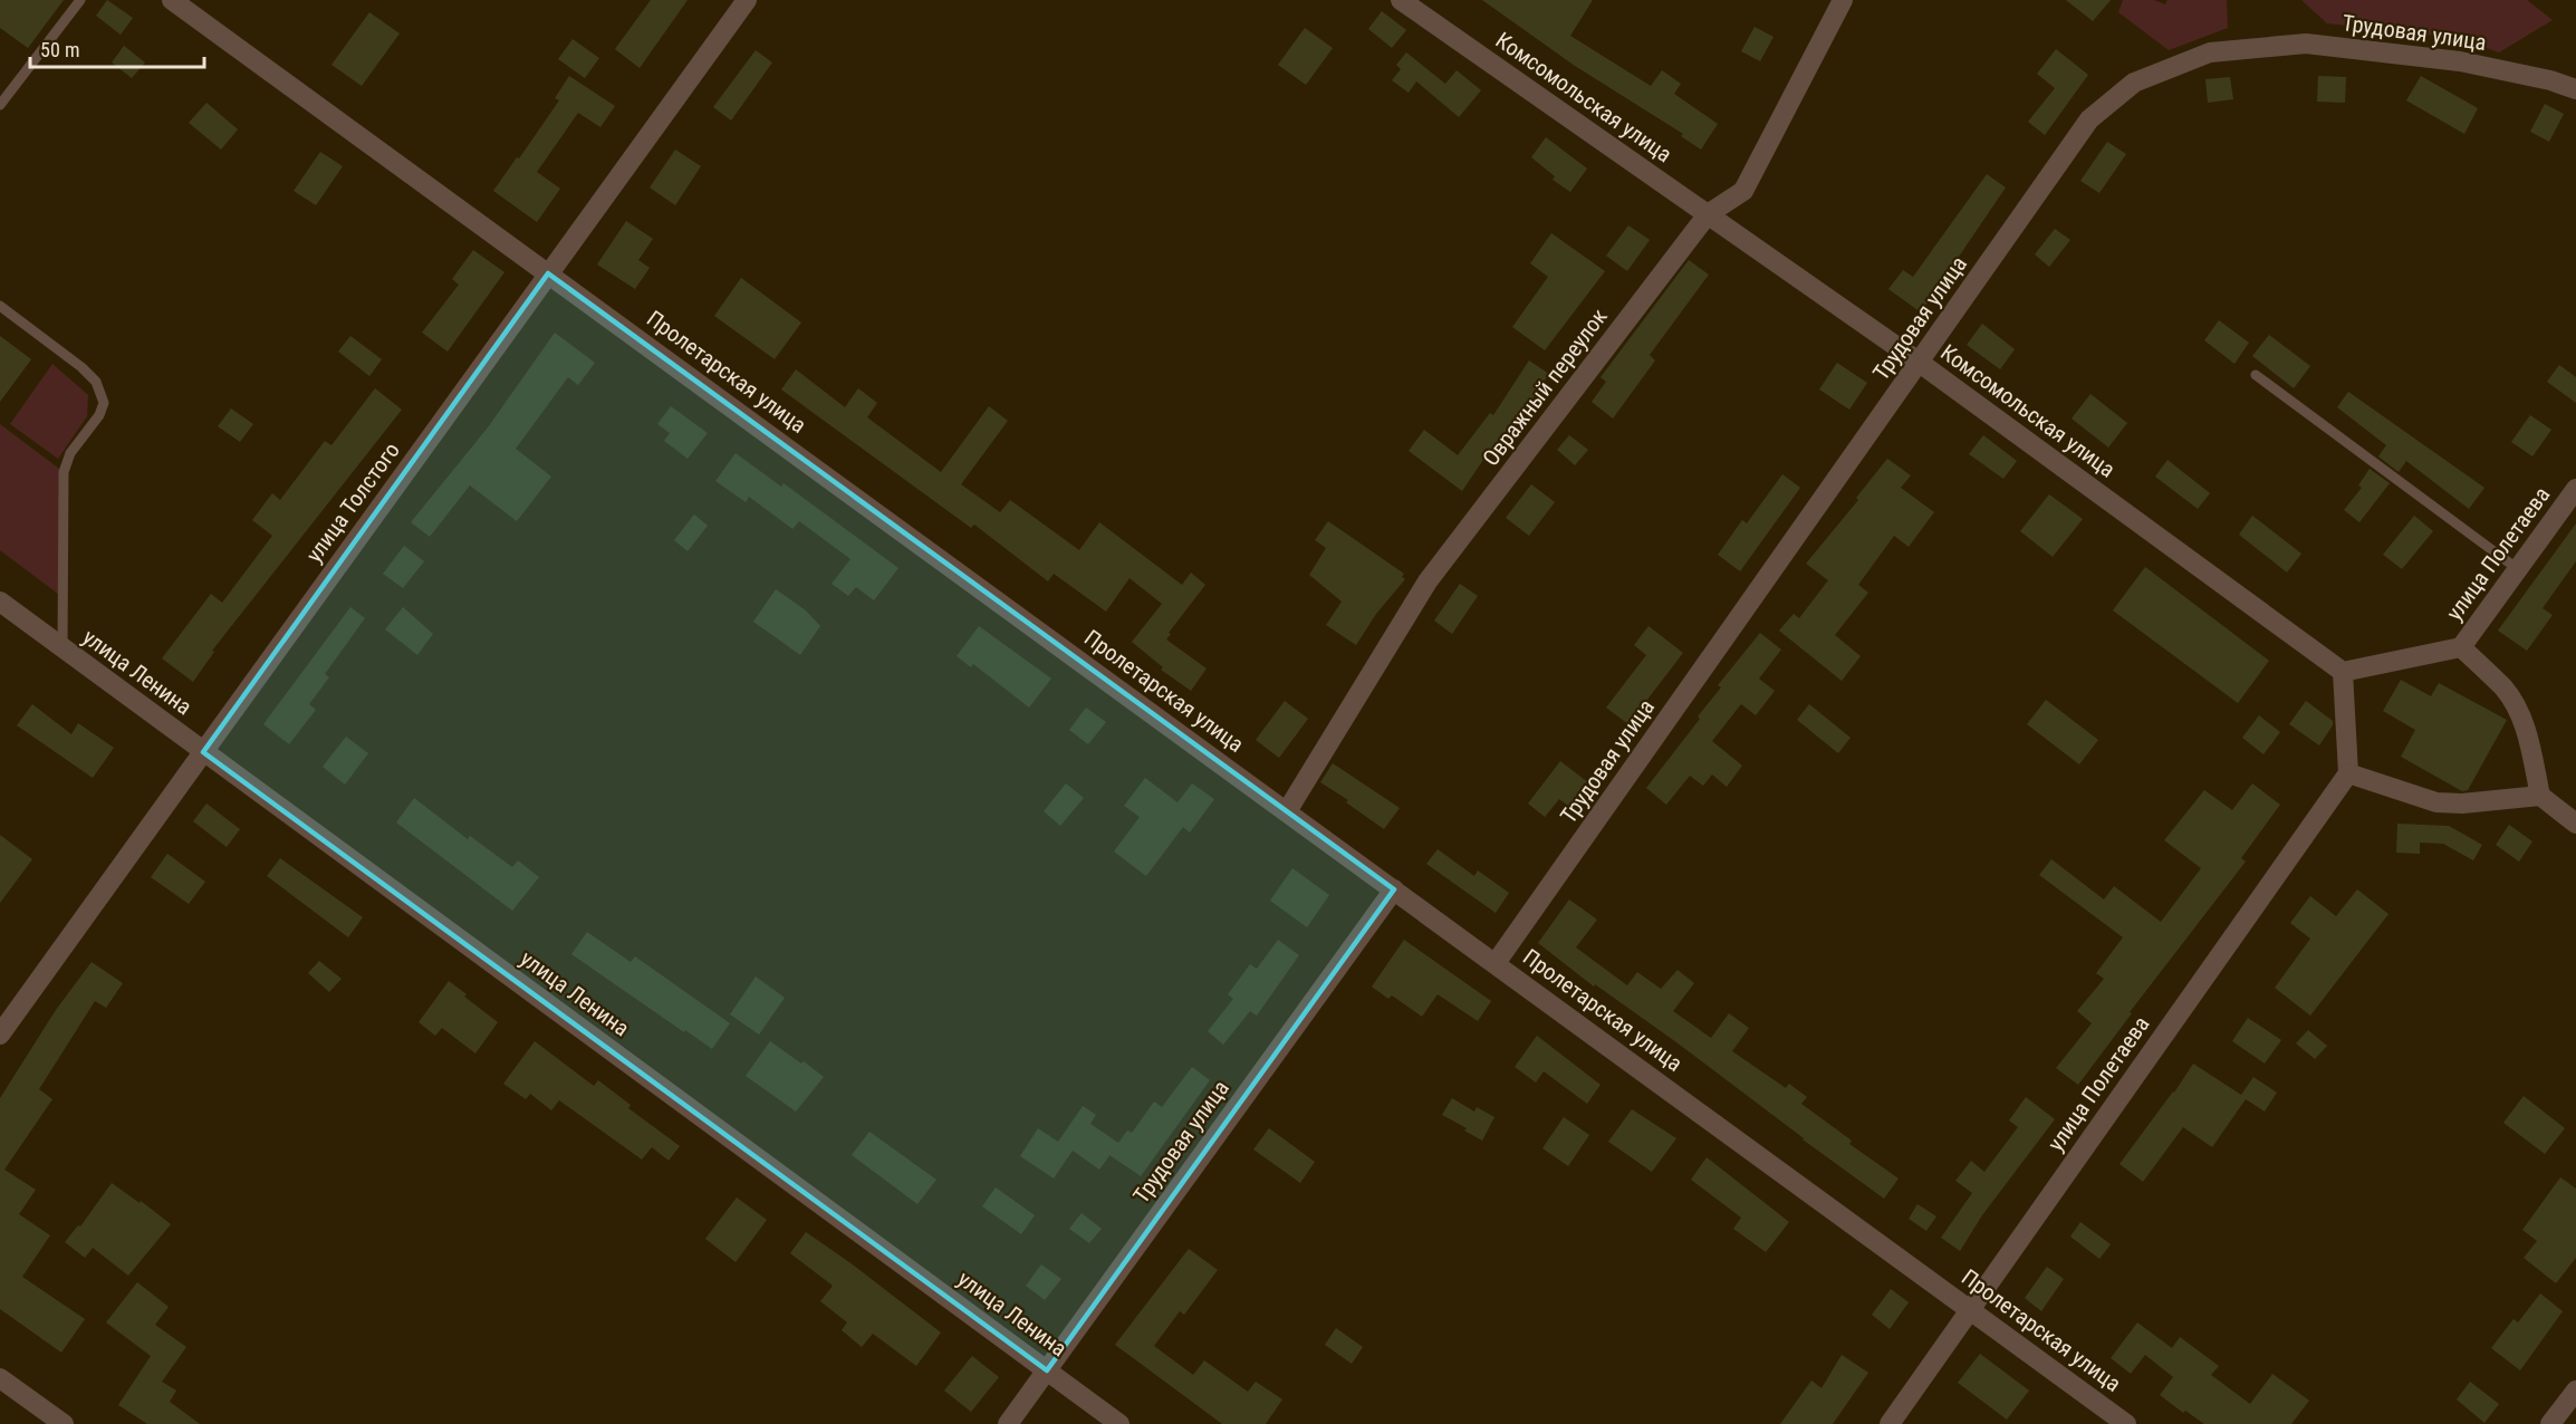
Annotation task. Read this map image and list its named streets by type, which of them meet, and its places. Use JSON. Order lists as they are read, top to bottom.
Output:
{
  "streets": {
    "street": [
      "Трудовая улица",
      "Комсомольская улица",
      "Пролетарская улица",
      "Овражный переулок",
      "улица Толстого",
      "улица Полетаева",
      "улица Ленина"
    ]
  },
  "crossings": [
    ["Трудовая улица", "Комсомольская улица"],
    ["Трудовая улица", "Пролетарская улица"],
    ["Трудовая улица", "улица Ленина"],
    ["Комсомольская улица", "Овражный переулок"],
    ["Пролетарская улица", "Овражный переулок"],
    ["Пролетарская улица", "улица Толстого"],
    ["Пролетарская улица", "улица Полетаева"],
    ["улица Толстого", "улица Ленина"]
  ],
  "scale_bar": "50 m"
}
